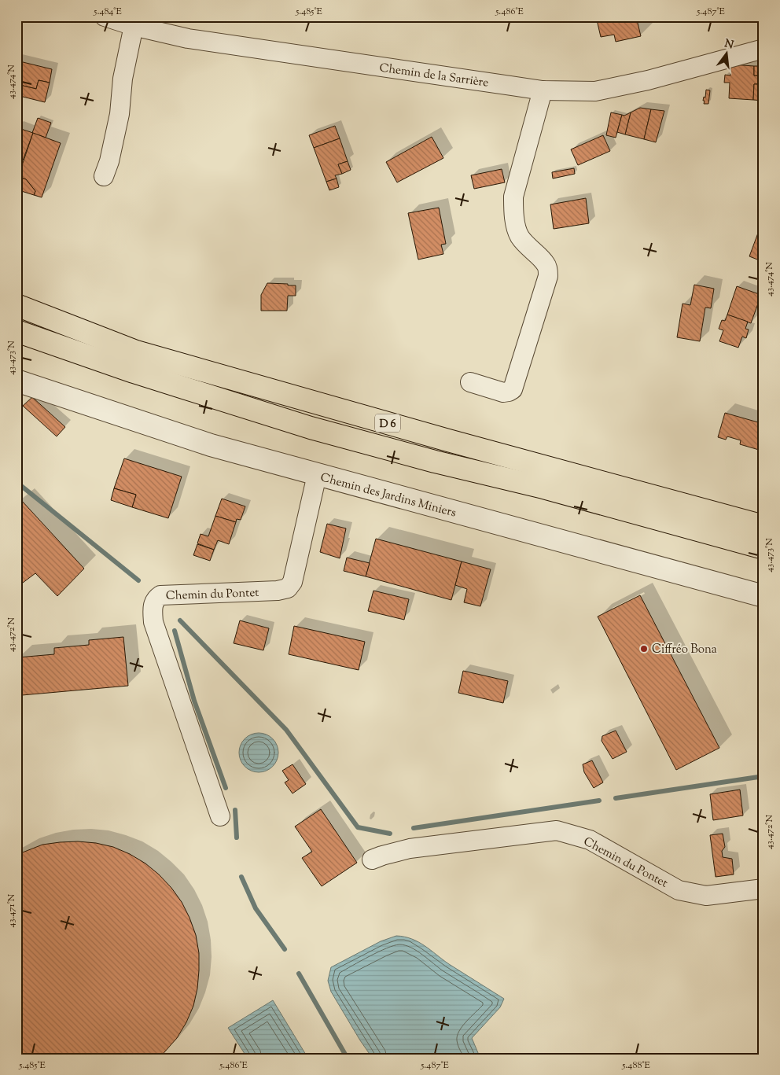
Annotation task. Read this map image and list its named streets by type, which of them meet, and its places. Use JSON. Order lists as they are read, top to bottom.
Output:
{
  "streets": {
    "highway": ["D 6"],
    "street": ["Chemin de la Sarrière", "Chemin des Jardins Miniers", "Chemin du Pontet"]
  },
  "crossings": [
    ["Chemin des Jardins Miniers", "Chemin du Pontet"]
  ],
  "places": ["Ciffréo Bona"],
  "north": "top",
  "coordinates": [
    "5.484°E",
    "5.485°E",
    "5.486°E",
    "5.487°E",
    "43.474°N",
    "43.473°N",
    "43.472°N",
    "43.471°N",
    "5.488°E"
  ]
}
